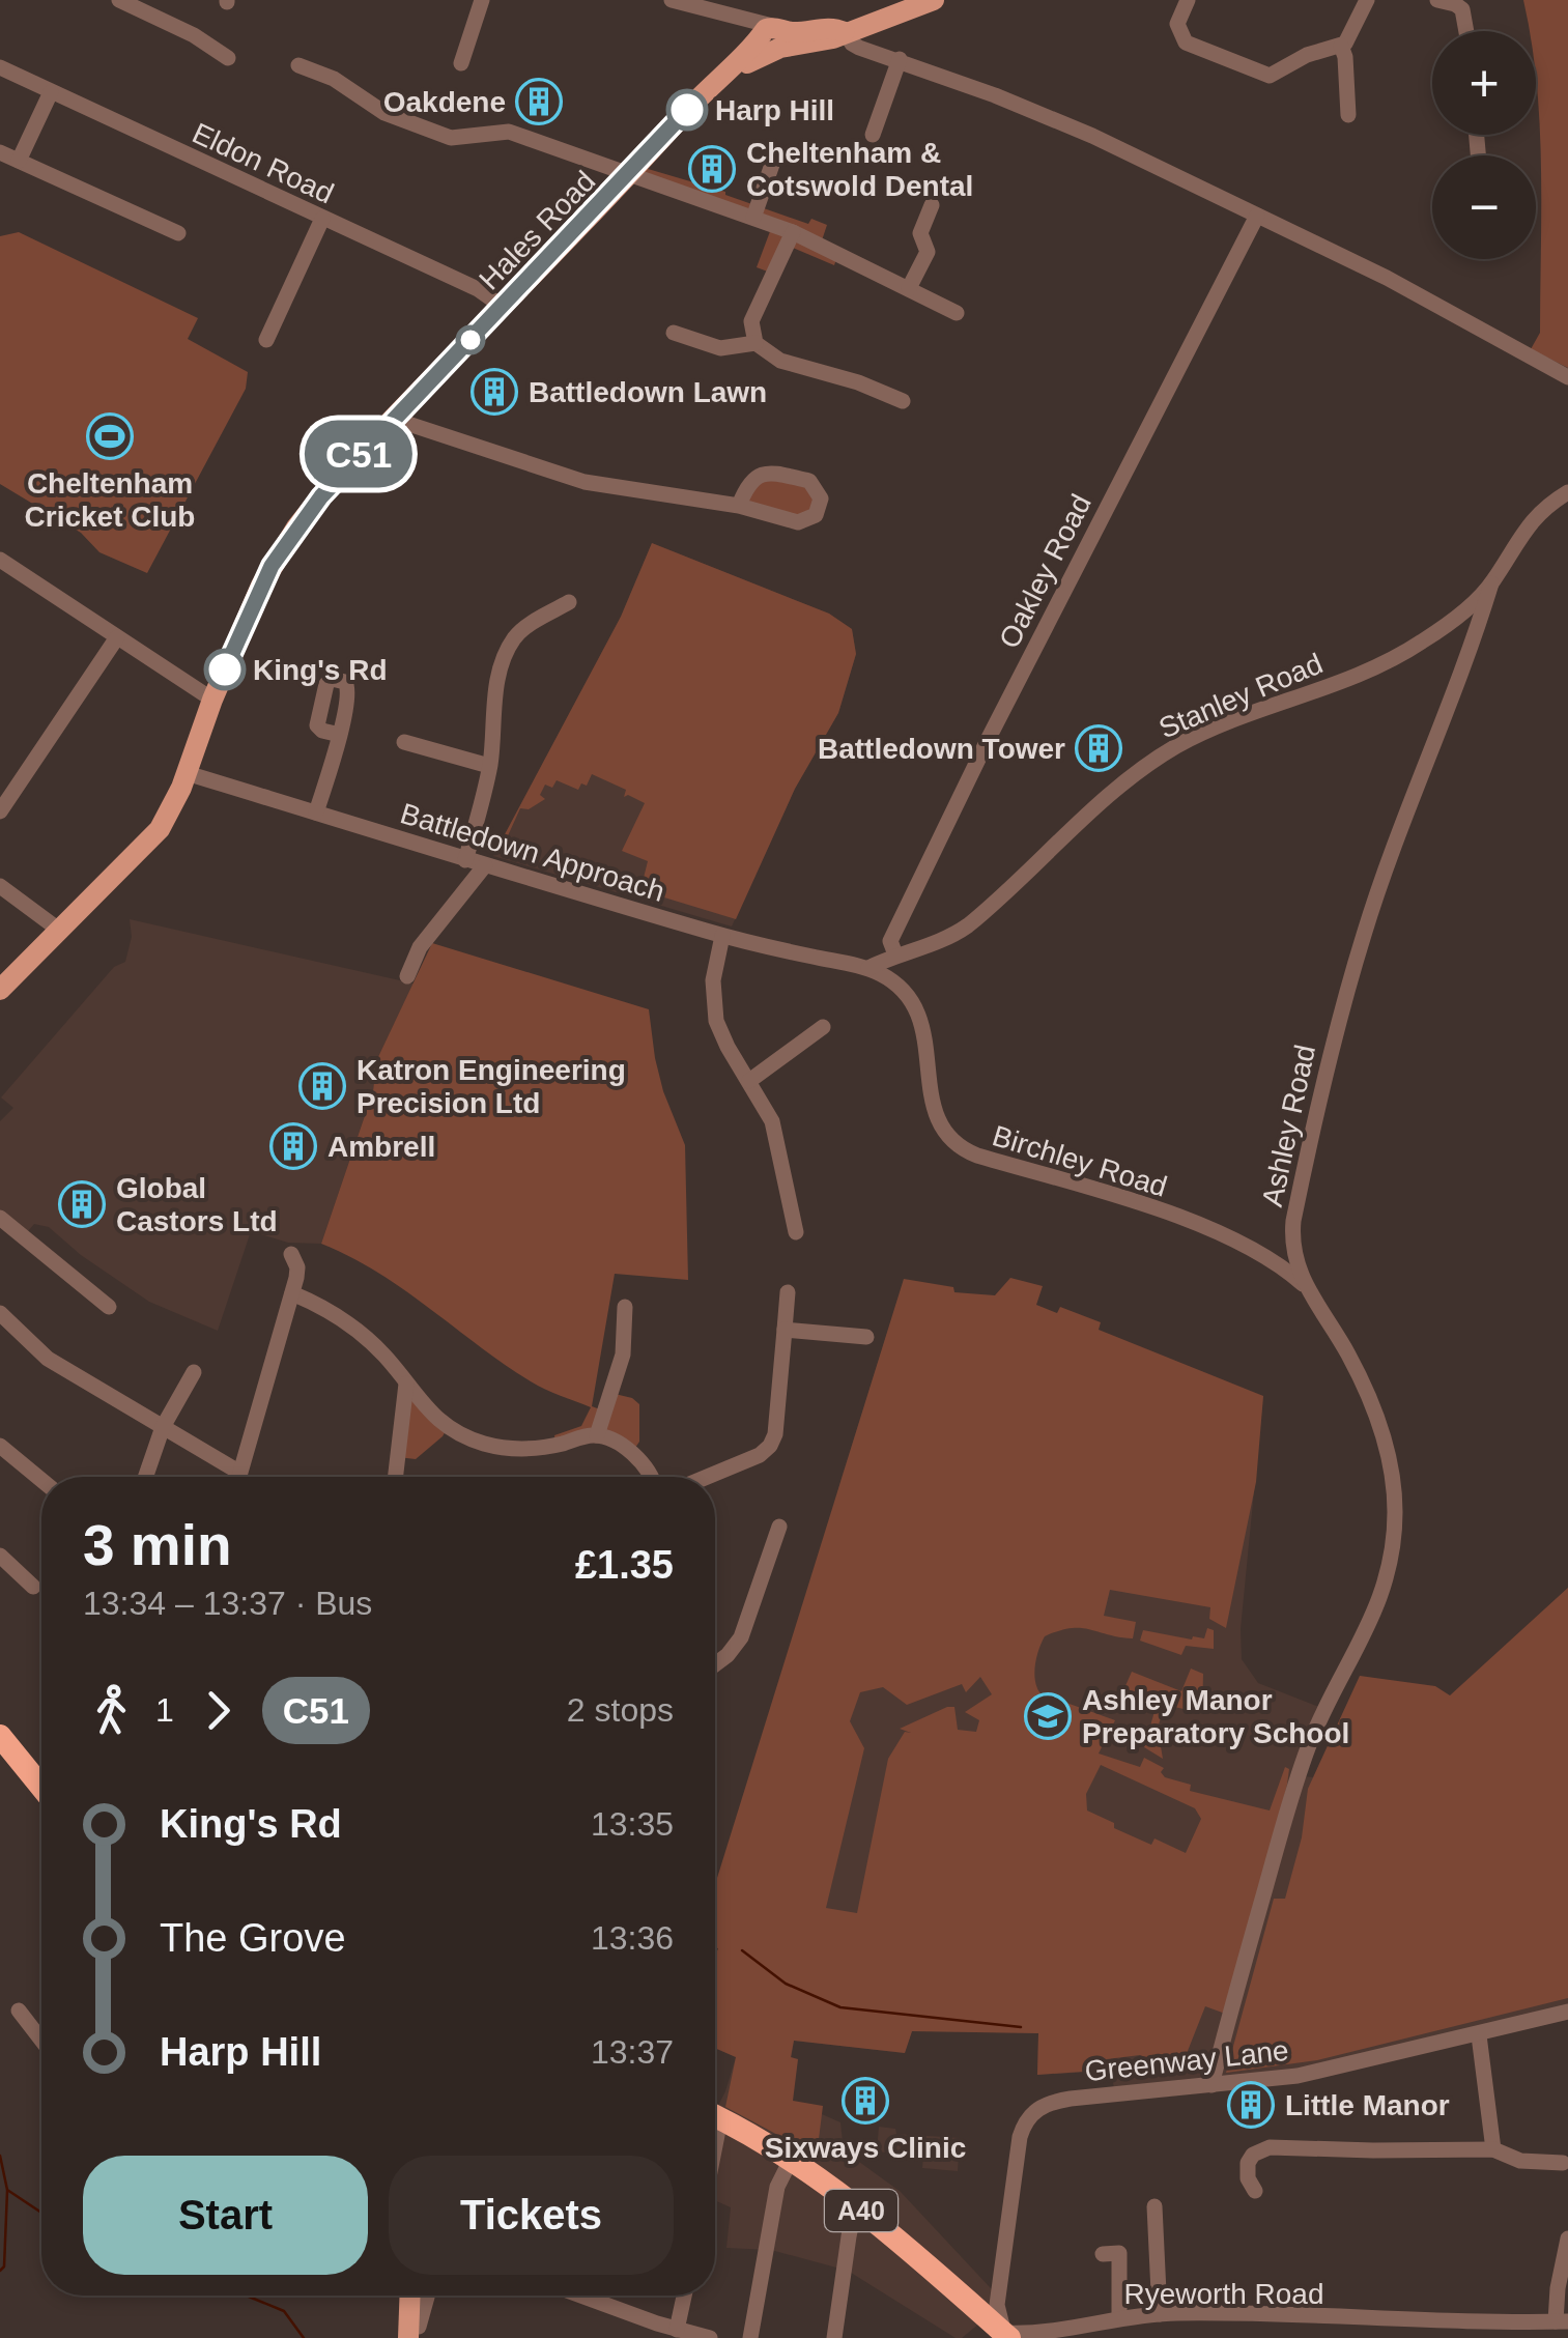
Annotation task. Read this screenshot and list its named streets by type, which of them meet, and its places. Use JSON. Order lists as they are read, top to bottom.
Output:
{
  "streets": {
    "highway": ["A40"],
    "main road": ["Hales Road"],
    "street": [
      "Eldon Road",
      "Oakley Road",
      "Stanley Road",
      "Battledown Approach",
      "Ashley Road",
      "Birchley Road",
      "Greenway Lane",
      "Ryeworth Road"
    ]
  },
  "crossings": [
    ["Eldon Road", "Hales Road"],
    ["Hales Road", "Battledown Approach"],
    ["Oakley Road", "Stanley Road"],
    ["Stanley Road", "Battledown Approach"],
    ["Stanley Road", "Ashley Road"],
    ["Stanley Road", "Birchley Road"],
    ["Battledown Approach", "Birchley Road"],
    ["Ashley Road", "Birchley Road"],
    ["Ashley Road", "Greenway Lane"],
    ["Greenway Lane", "A40"],
    ["Greenway Lane", "Ryeworth Road"],
    ["A40", "Ryeworth Road"]
  ],
  "places": {
    "building": [
      "Oakdene",
      "Cheltenham & Cotswold Dental",
      "Battledown Lawn",
      "Battledown Tower",
      "Katron Engineering Precision Ltd",
      "Ambrell",
      "Global Castors Ltd",
      "Sixways Clinic",
      "Little Manor"
    ],
    "other": ["Harp Hill", "King's Rd"],
    "sports": ["Cheltenham Cricket Club"],
    "school or university": ["Ashley Manor Preparatory School"]
  },
  "lines": ["bus line C51"],
  "page": {
    "on_map": "C51",
    "map_buttons": ["+", "−"],
    "heading": ["3 min", "13:34 – 13:37 · Bus", "£1.35"],
    "legs": ["1", "C51", "2 stops"],
    "list": [
      {
        "name": "King's Rd",
        "value": "13:35"
      },
      {
        "name": "The Grove",
        "value": "13:36"
      },
      {
        "name": "Harp Hill",
        "value": "13:37"
      }
    ],
    "buttons": ["Start", "Tickets"]
  }
}
